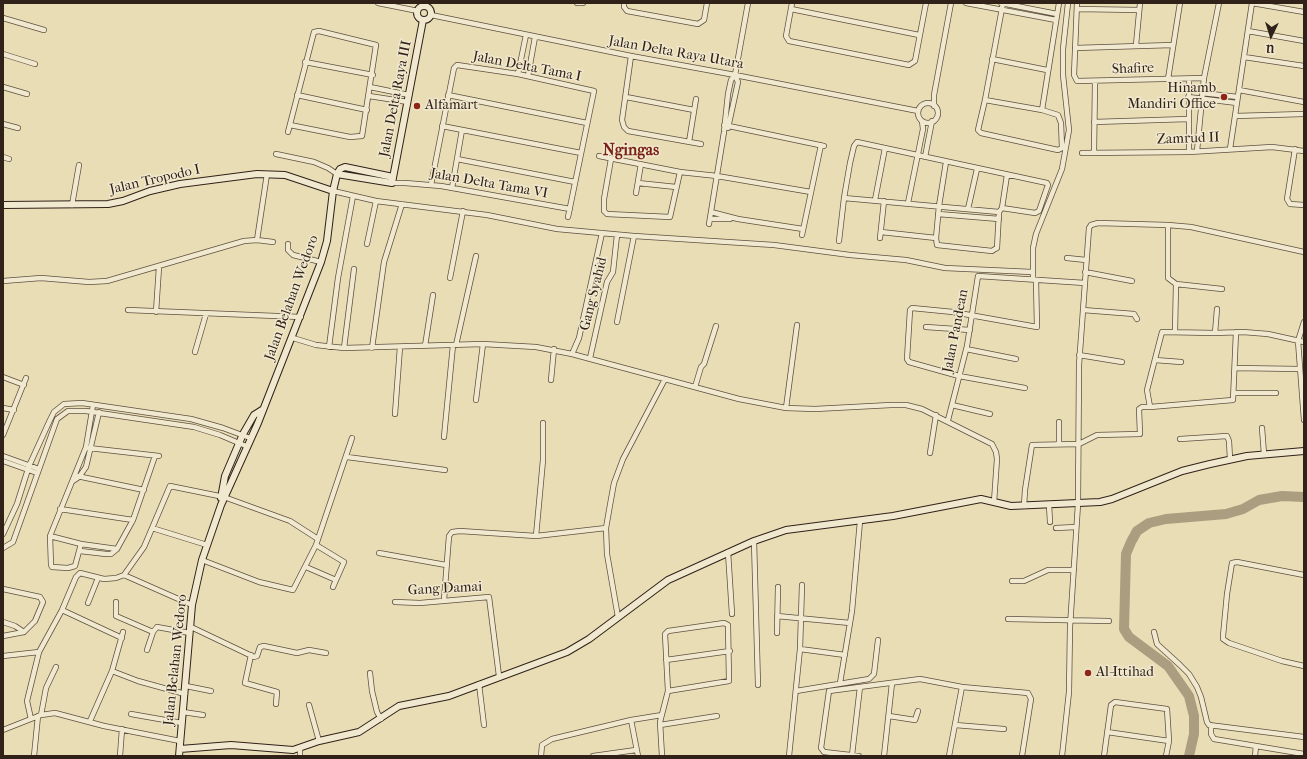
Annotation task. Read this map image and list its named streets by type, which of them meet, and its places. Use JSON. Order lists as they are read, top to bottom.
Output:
{
  "streets": {
    "street": [
      "Jalan Delta Raya Utara",
      "Jalan Delta Tama I",
      "Shafire",
      "Jalan Delta Raya III",
      "Zamrud II",
      "Jalan Tropodo I",
      "Jalan Delta Tama VI",
      "Gang Syahid",
      "Jalan Belahan Wedoro",
      "Jalan Pandean",
      "Gang Damai"
    ]
  },
  "crossings": [
    ["Jalan Delta Raya Utara", "Jalan Delta Raya III"],
    ["Jalan Delta Raya III", "Jalan Delta Tama VI"],
    ["Jalan Tropodo I", "Jalan Belahan Wedoro"]
  ],
  "districts": ["Ngingas"],
  "places": ["Hinamb Mandiri Office", "Alfamart", "Al-Ittihad"],
  "north": "bottom"
}
